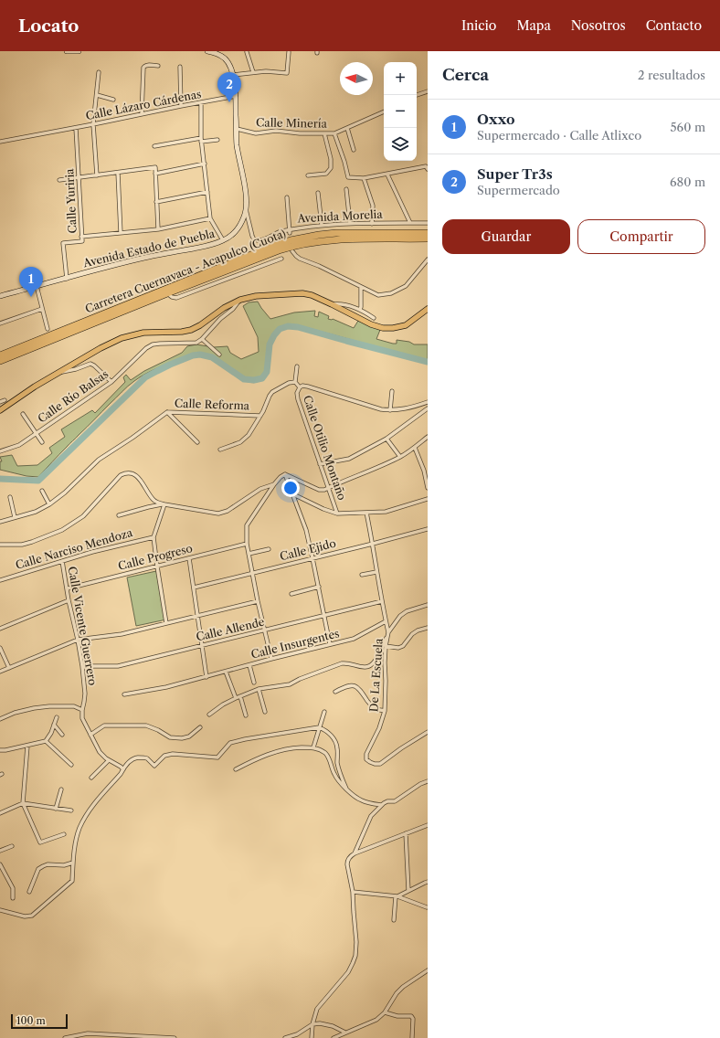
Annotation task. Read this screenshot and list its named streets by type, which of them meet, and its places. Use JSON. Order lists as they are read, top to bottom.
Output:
{
  "streets": {
    "highway": ["Carretera Cuernavaca - Acapulco (Cuota)"],
    "street": [
      "Calle Lázaro Cárdenas",
      "Calle Minería",
      "Calle Yuriria",
      "Avenida Morelia",
      "Avenida Estado de Puebla",
      "Calle Río Balsas",
      "Calle Reforma",
      "Calle Otilio Montaño",
      "Calle Narciso Mendoza",
      "Calle Ejido",
      "Calle Progreso",
      "Calle Vicente Guerrero",
      "Calle Allende",
      "Calle Insurgentes",
      "De La Escuela"
    ]
  },
  "crossings": [
    ["Calle Lázaro Cárdenas", "Calle Yuriria"],
    ["Calle Lázaro Cárdenas", "Avenida Estado de Puebla"],
    ["Calle Minería", "Avenida Estado de Puebla"],
    ["Calle Yuriria", "Avenida Estado de Puebla"],
    ["Avenida Morelia", "Avenida Estado de Puebla"],
    ["Calle Narciso Mendoza", "Calle Vicente Guerrero"],
    ["Calle Progreso", "Calle Vicente Guerrero"],
    ["Calle Vicente Guerrero", "Calle Allende"]
  ],
  "scale_bar": "100 m",
  "north": "left",
  "page": {
    "header": "Locato",
    "nav": [
      "Inicio",
      "Mapa",
      "Nosotros",
      "Contacto"
    ],
    "heading": ["Cerca", "2 resultados"],
    "map_buttons": ["+", "−"],
    "pins": ["2", "1"],
    "list": [
      {
        "mark": "1",
        "name": "Oxxo",
        "note": "Supermercado · Calle Atlixco",
        "value": "560 m"
      },
      {
        "mark": "2",
        "name": "Super Tr3s",
        "note": "Supermercado",
        "value": "680 m"
      }
    ],
    "buttons": ["Guardar", "Compartir"],
    "scale": "100 m"
  }
}
